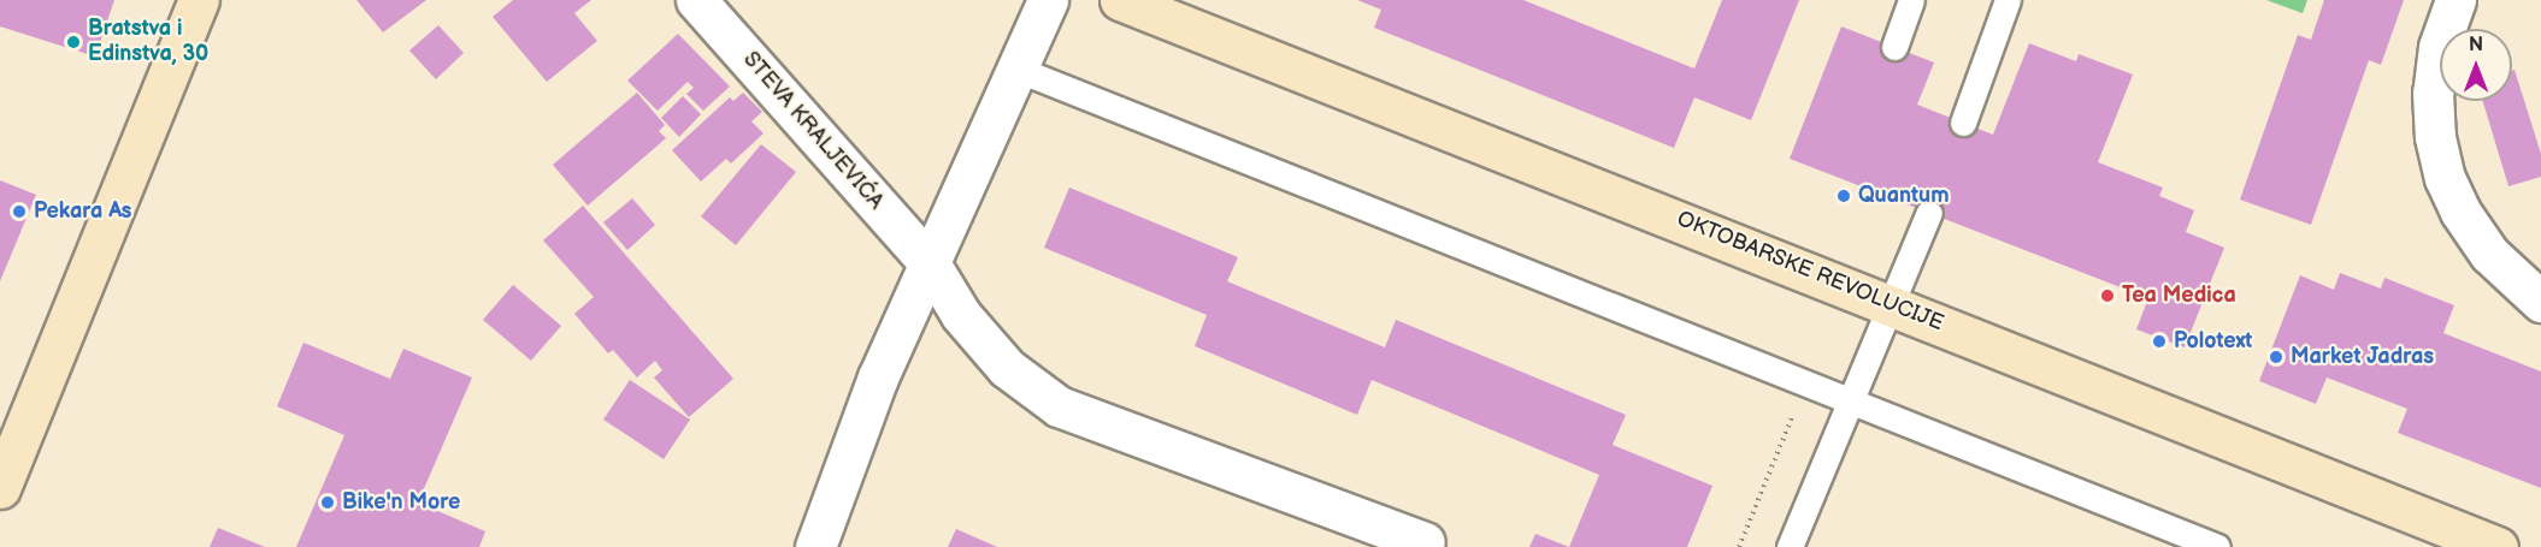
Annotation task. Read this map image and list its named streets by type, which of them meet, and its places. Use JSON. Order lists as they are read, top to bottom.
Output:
{
  "streets": {
    "street": ["STEVA KRALJEVIĆA", "OKTOBARSKE REVOLUCIJE"]
  },
  "places": [
    "Bratstva i Edinstva, 30",
    "Quantum",
    "Pekara As",
    "Tea Medica",
    "Polotext",
    "Market Jadras",
    "Bike'n More"
  ],
  "north": "top"
}
